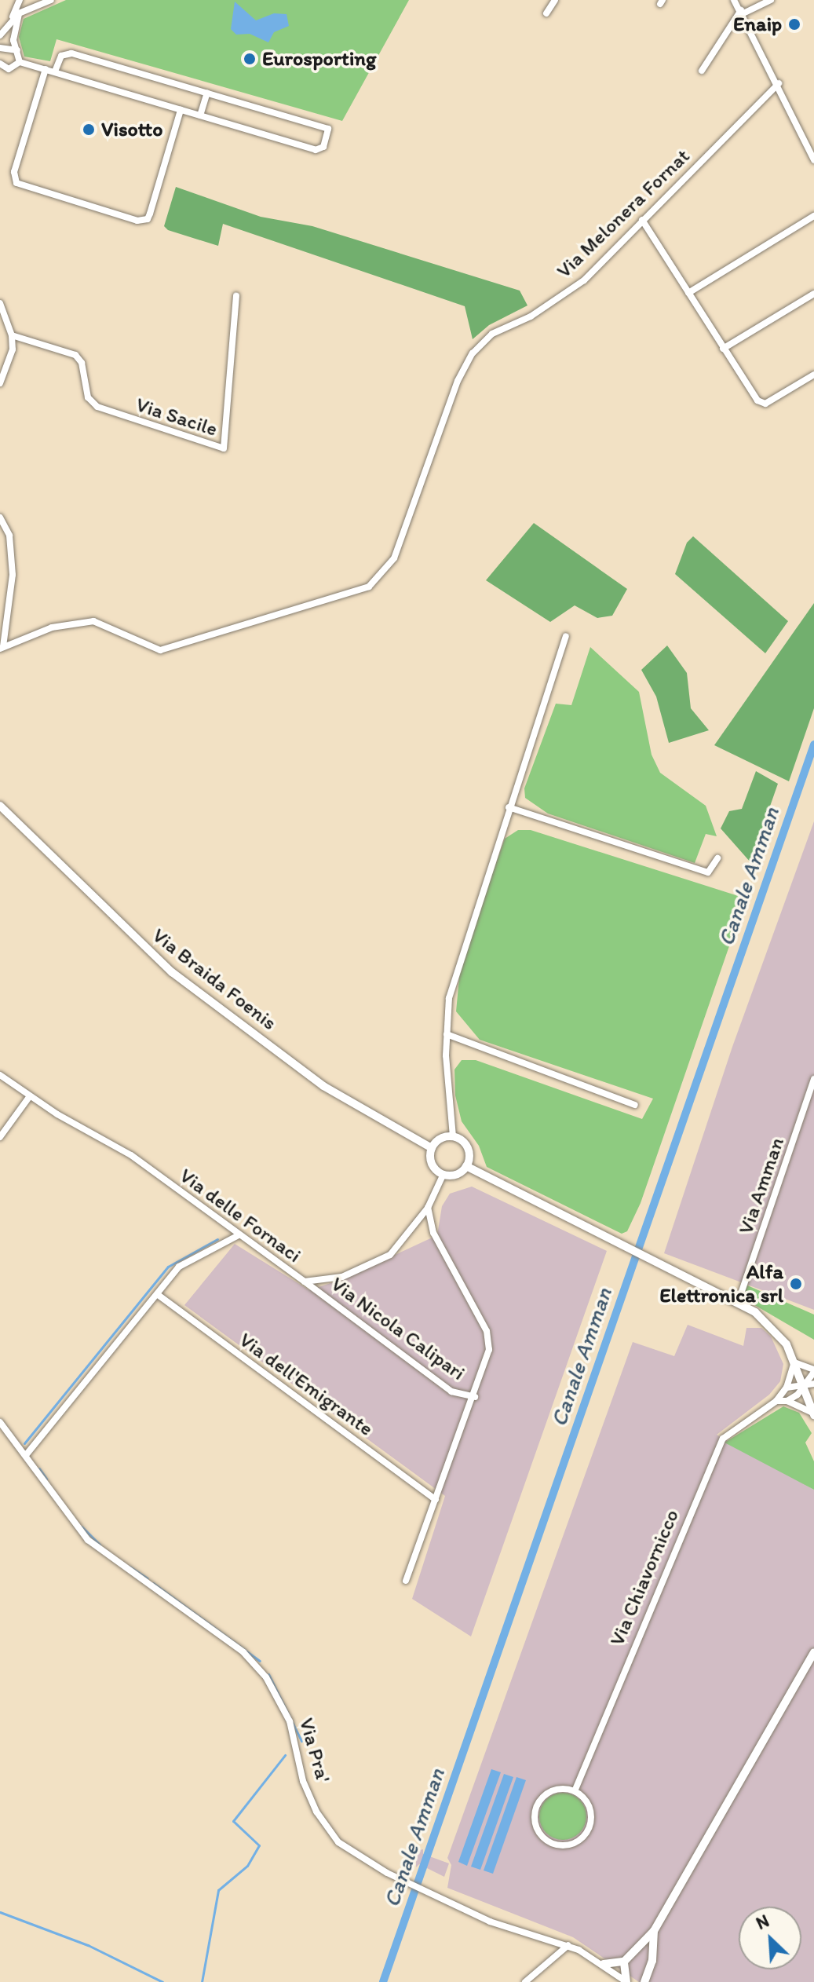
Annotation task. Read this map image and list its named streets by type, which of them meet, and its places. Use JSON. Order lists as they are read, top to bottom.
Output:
{
  "streets": {
    "street": [
      "Via Melonera Fornat",
      "Via Sacile",
      "Via Braida Foenis",
      "Via Amman",
      "Via delle Fornaci",
      "Via Nicola Calipari",
      "Via dell'Emigrante",
      "Via Chiavornicco",
      "Via Pra'"
    ]
  },
  "crossings": [
    ["Via Braida Foenis", "Via delle Fornaci"],
    ["Via delle Fornaci", "Via Nicola Calipari"],
    ["Via Nicola Calipari", "Via dell'Emigrante"]
  ],
  "water": ["Canale Amman"],
  "places": [
    "Enaip",
    "Eurosporting",
    "Visotto",
    "Alfa Elettronica srl"
  ],
  "north": "top left"
}
